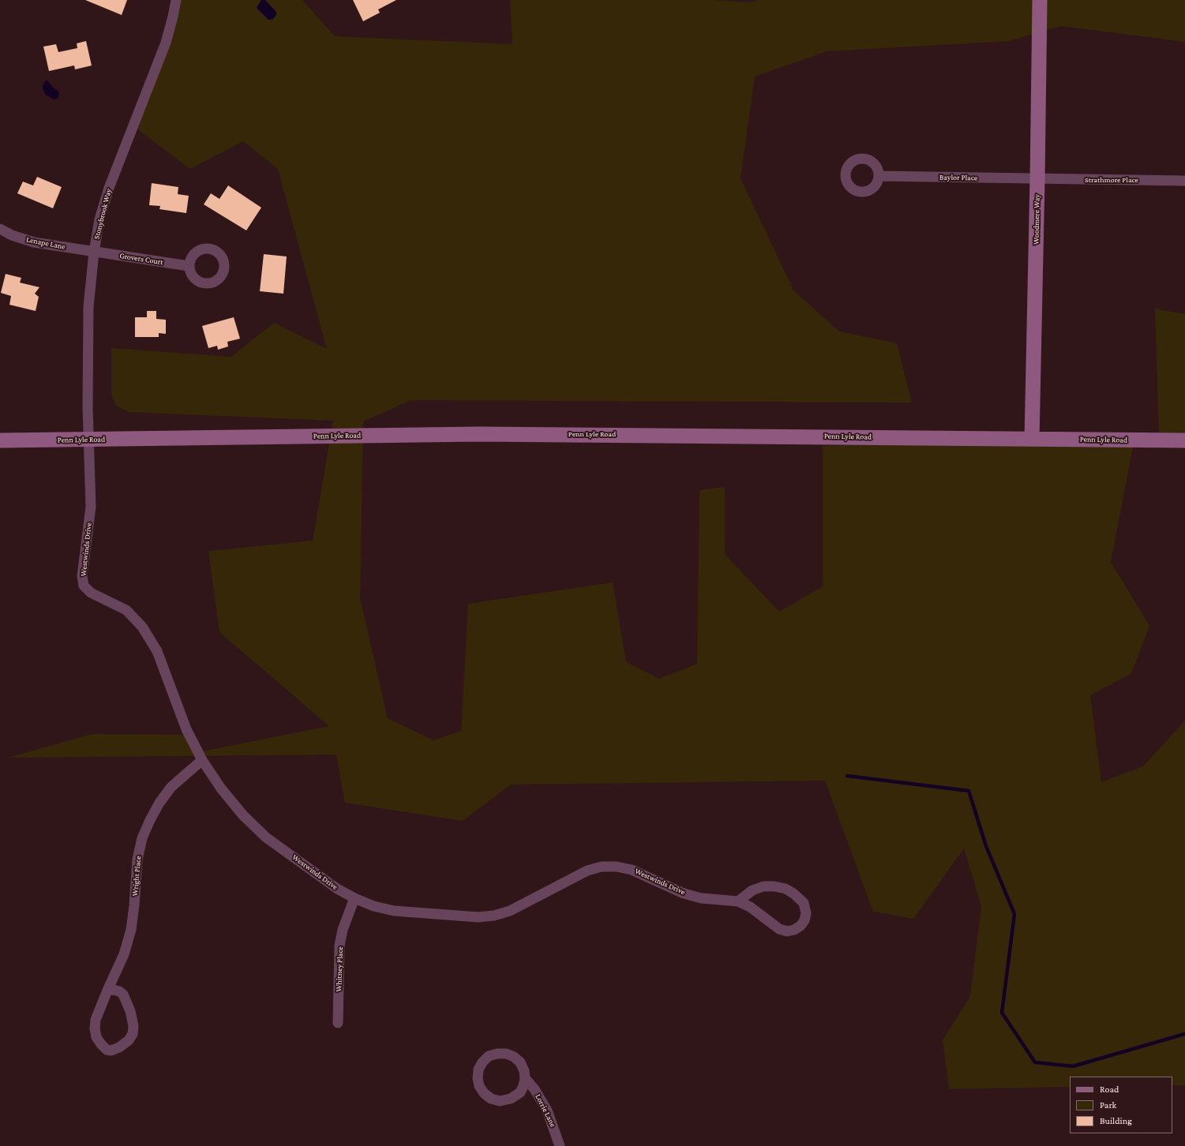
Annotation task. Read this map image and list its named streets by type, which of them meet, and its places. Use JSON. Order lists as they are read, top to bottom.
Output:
{
  "streets": {
    "street": [
      "Baylor Place",
      "Strathmore Place",
      "Stonybrook Way",
      "Woodmere Way",
      "Lenape Lane",
      "Grovers Court",
      "Penn Lyle Road",
      "Westwinds Drive",
      "Wright Place",
      "Whitney Place",
      "Lorrie Lane"
    ]
  },
  "crossings": [
    ["Baylor Place", "Strathmore Place"],
    ["Baylor Place", "Woodmere Way"],
    ["Strathmore Place", "Woodmere Way"],
    ["Stonybrook Way", "Lenape Lane"],
    ["Stonybrook Way", "Grovers Court"],
    ["Stonybrook Way", "Penn Lyle Road"],
    ["Stonybrook Way", "Westwinds Drive"],
    ["Woodmere Way", "Penn Lyle Road"],
    ["Lenape Lane", "Grovers Court"],
    ["Penn Lyle Road", "Westwinds Drive"],
    ["Westwinds Drive", "Wright Place"],
    ["Westwinds Drive", "Whitney Place"]
  ],
  "legend": ["Road", "Park", "Building"]
}
